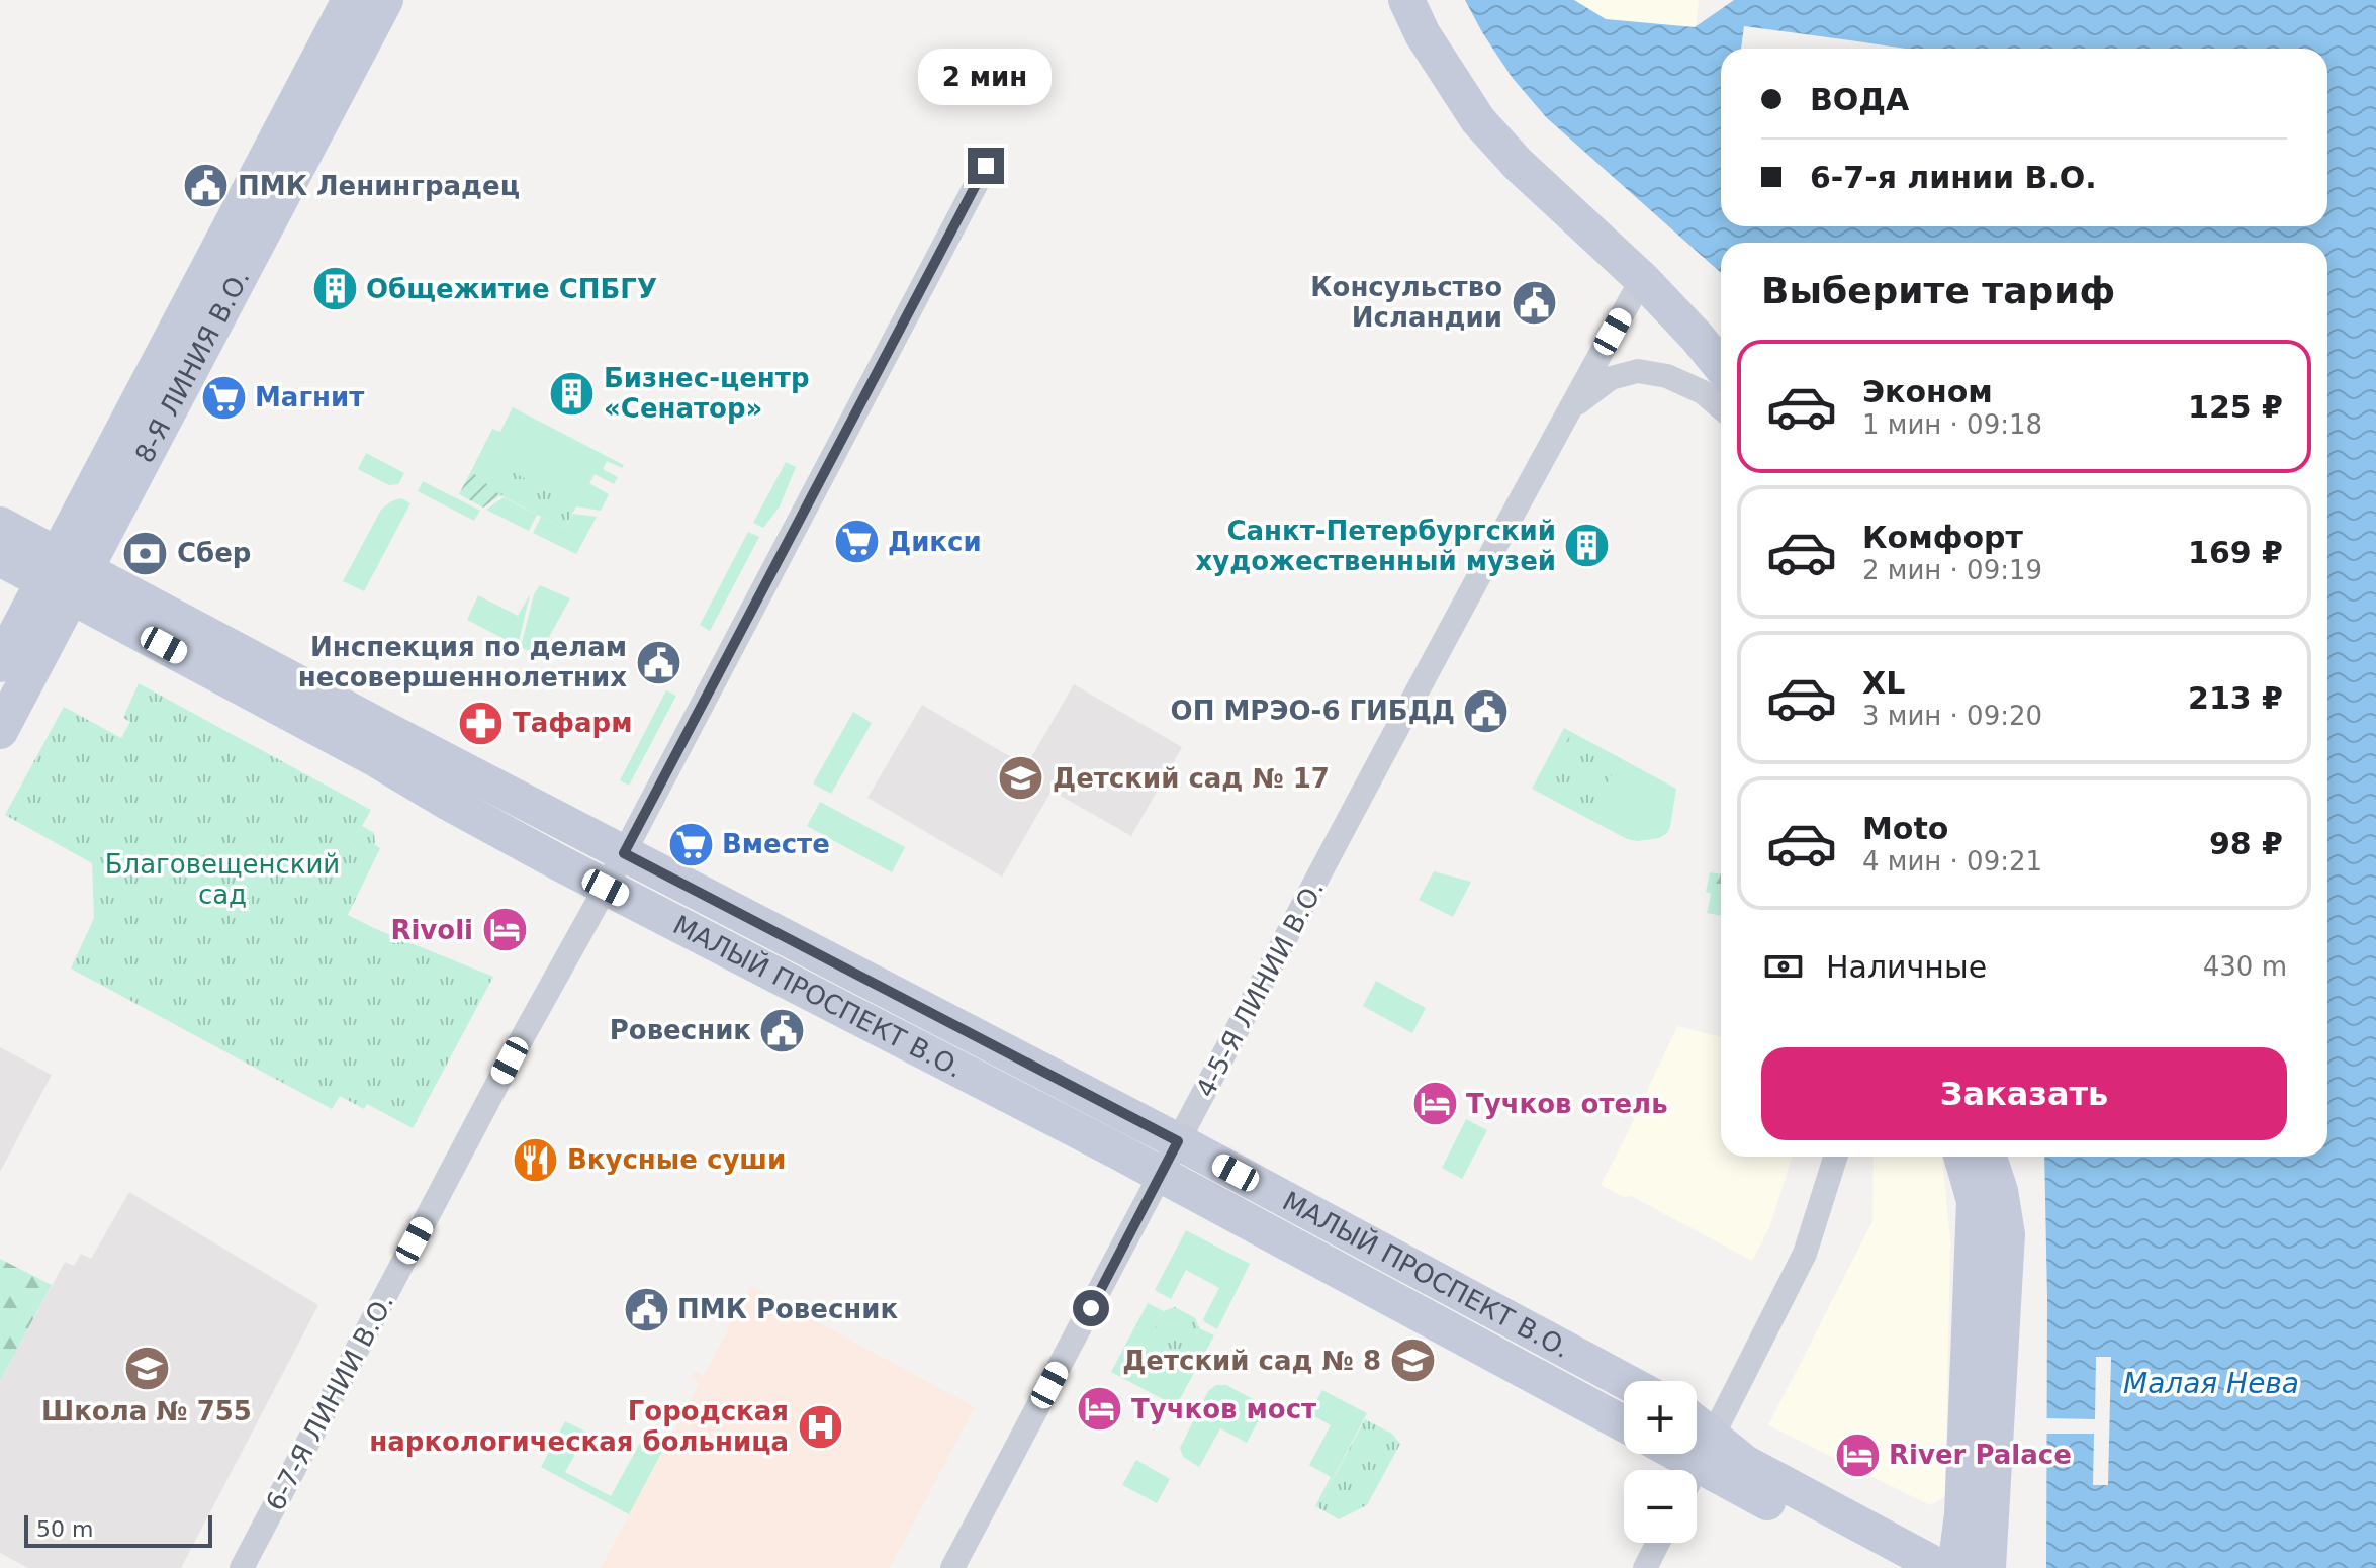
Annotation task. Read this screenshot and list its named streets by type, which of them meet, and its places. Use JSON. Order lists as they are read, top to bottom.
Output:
{
  "streets": {
    "main road": ["8-Я ЛИНИЯ В.О.", "МАЛЫЙ ПРОСПЕКТ В.О."],
    "street": ["4-5-Я ЛИНИИ В.О.", "6-7-Я ЛИНИИ В.О."]
  },
  "crossings": [
    ["8-Я ЛИНИЯ В.О.", "МАЛЫЙ ПРОСПЕКТ В.О."],
    ["4-5-Я ЛИНИИ В.О.", "МАЛЫЙ ПРОСПЕКТ В.О."],
    ["МАЛЫЙ ПРОСПЕКТ В.О.", "6-7-Я ЛИНИИ В.О."]
  ],
  "water": ["Малая Нева"],
  "parks": ["Благовещенский сад"],
  "places": {
    "public building": [
      "ПМК Ленинградец",
      "Консульство Исландии",
      "Инспекция по делам несовершеннолетних",
      "ОП МРЭО-6 ГИБДД",
      "Ровесник",
      "ПМК Ровесник"
    ],
    "building": ["Общежитие СПБГУ", "Бизнес-центр «Сенатор»", "Санкт-Петербургский художественный музей"],
    "supermarket": ["Магнит", "Дикси", "Вместе"],
    "bank": ["Сбер"],
    "pharmacy": ["Тафарм"],
    "school or university": ["Детский сад № 17", "Детский сад № 8", "Школа № 755"],
    "hotel": [
      "Rivoli",
      "Тучков отель",
      "Тучков мост",
      "River Palace"
    ],
    "restaurant": ["Вкусные суши"],
    "hospital": ["Городская наркологическая больница"]
  },
  "scale_bar": "50 m",
  "page": {
    "bubble": "2 мин",
    "banner": ["ВОДА", "6-7-я линии В.О."],
    "heading": "Выберите тариф",
    "list": [
      {
        "name": "Эконом",
        "note": "1 мин · 09:18",
        "value": "125 ₽"
      },
      {
        "name": "Комфорт",
        "note": "2 мин · 09:19",
        "value": "169 ₽"
      },
      {
        "name": "XL",
        "note": "3 мин · 09:20",
        "value": "213 ₽"
      },
      {
        "name": "Moto",
        "note": "4 мин · 09:21",
        "value": "98 ₽"
      }
    ],
    "pay": ["Наличные", "430 m"],
    "buttons": "Заказать",
    "map_buttons": ["+", "−"],
    "scale": "50 m"
  }
}
